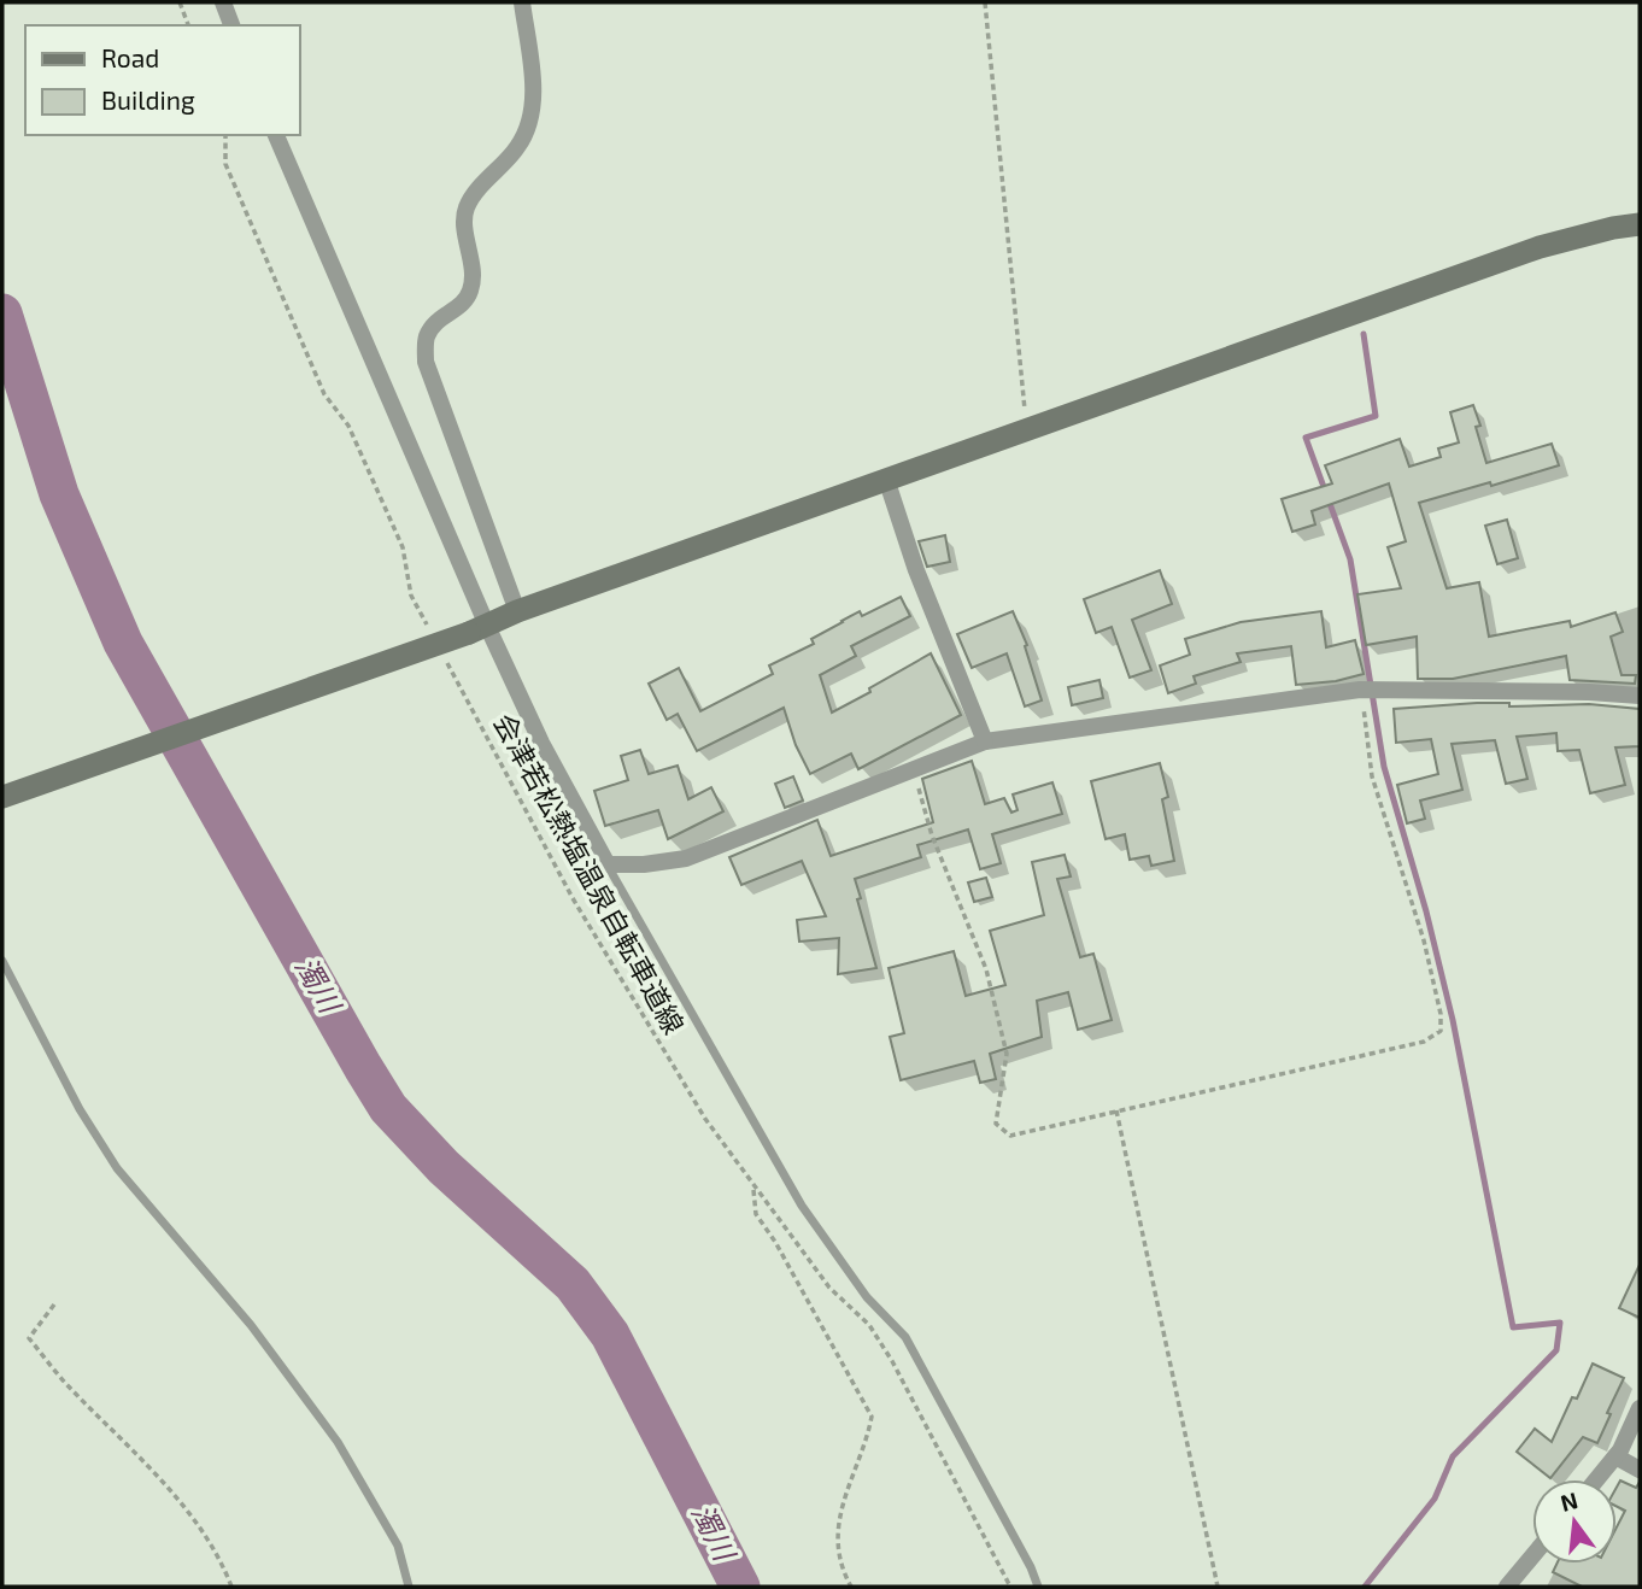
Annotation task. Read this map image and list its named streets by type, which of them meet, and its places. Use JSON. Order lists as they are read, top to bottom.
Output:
{
  "streets": {
    "path": ["会津若松熱塩温泉自転車道線"]
  },
  "water": ["濁川"],
  "legend": ["Road", "Building"],
  "north": "top"
}
